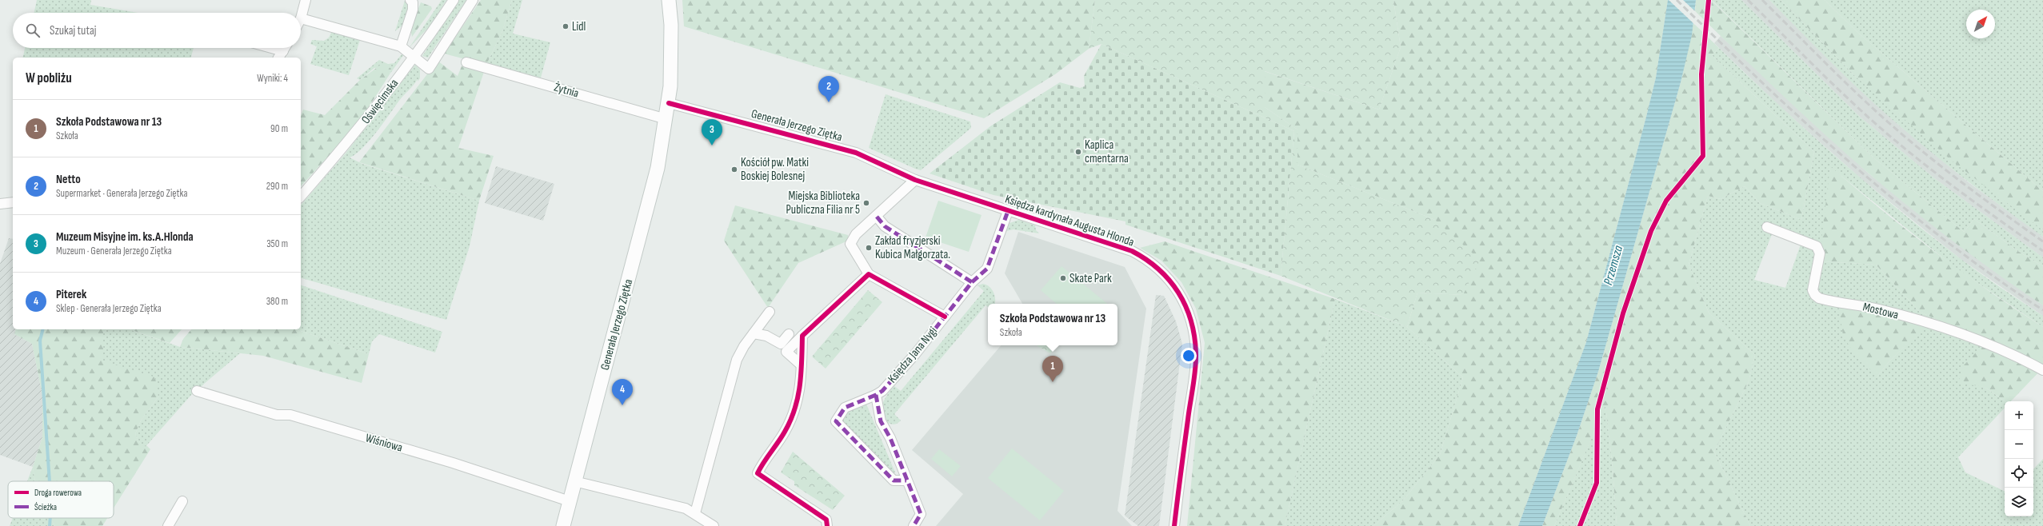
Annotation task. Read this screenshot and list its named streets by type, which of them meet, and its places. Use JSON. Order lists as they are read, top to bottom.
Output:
{
  "streets": {
    "main road": ["Generała Jerzego Ziętka"],
    "street": [
      "Żytnia",
      "Oświęcimska",
      "Księdza kardynała Augusta Hlonda",
      "Mostowa",
      "Księdza Jana Nygi",
      "Wiśniowa"
    ]
  },
  "crossings": [
    ["Żytnia", "Generała Jerzego Ziętka"],
    ["Generała Jerzego Ziętka", "Księdza kardynała Augusta Hlonda"],
    ["Generała Jerzego Ziętka", "Wiśniowa"],
    ["Księdza kardynała Augusta Hlonda", "Księdza Jana Nygi"]
  ],
  "water": ["Przemsza"],
  "places": [
    "Lidl",
    "Kaplica cmentarna",
    "Kościół pw. Matki Boskiej Bolesnej",
    "Miejska Biblioteka Publiczna Filia nr 5",
    "Zakład fryzjerski Kubica Małgorzata.",
    "Skate Park"
  ],
  "legend": ["Droga rowerowa", "Ścieżka"],
  "north": "top right",
  "page": {
    "search": "Szukaj tutaj",
    "heading": ["W pobliżu", "Wyniki: 4"],
    "pins": [
      "2",
      "3",
      "1",
      "4"
    ],
    "list": [
      {
        "mark": "1",
        "name": "Szkoła Podstawowa nr 13",
        "note": "Szkoła",
        "value": "90 m"
      },
      {
        "mark": "2",
        "name": "Netto",
        "note": "Supermarket · Generała Jerzego Ziętka",
        "value": "290 m"
      },
      {
        "mark": "3",
        "name": "Muzeum Misyjne im. ks.A.Hlonda",
        "note": "Muzeum · Generała Jerzego Ziętka",
        "value": "350 m"
      },
      {
        "mark": "4",
        "name": "Piterek",
        "note": "Sklep · Generała Jerzego Ziętka",
        "value": "380 m"
      }
    ],
    "popup": ["Szkoła Podstawowa nr 13", "Szkoła"],
    "map_buttons": ["+", "−"]
  }
}
